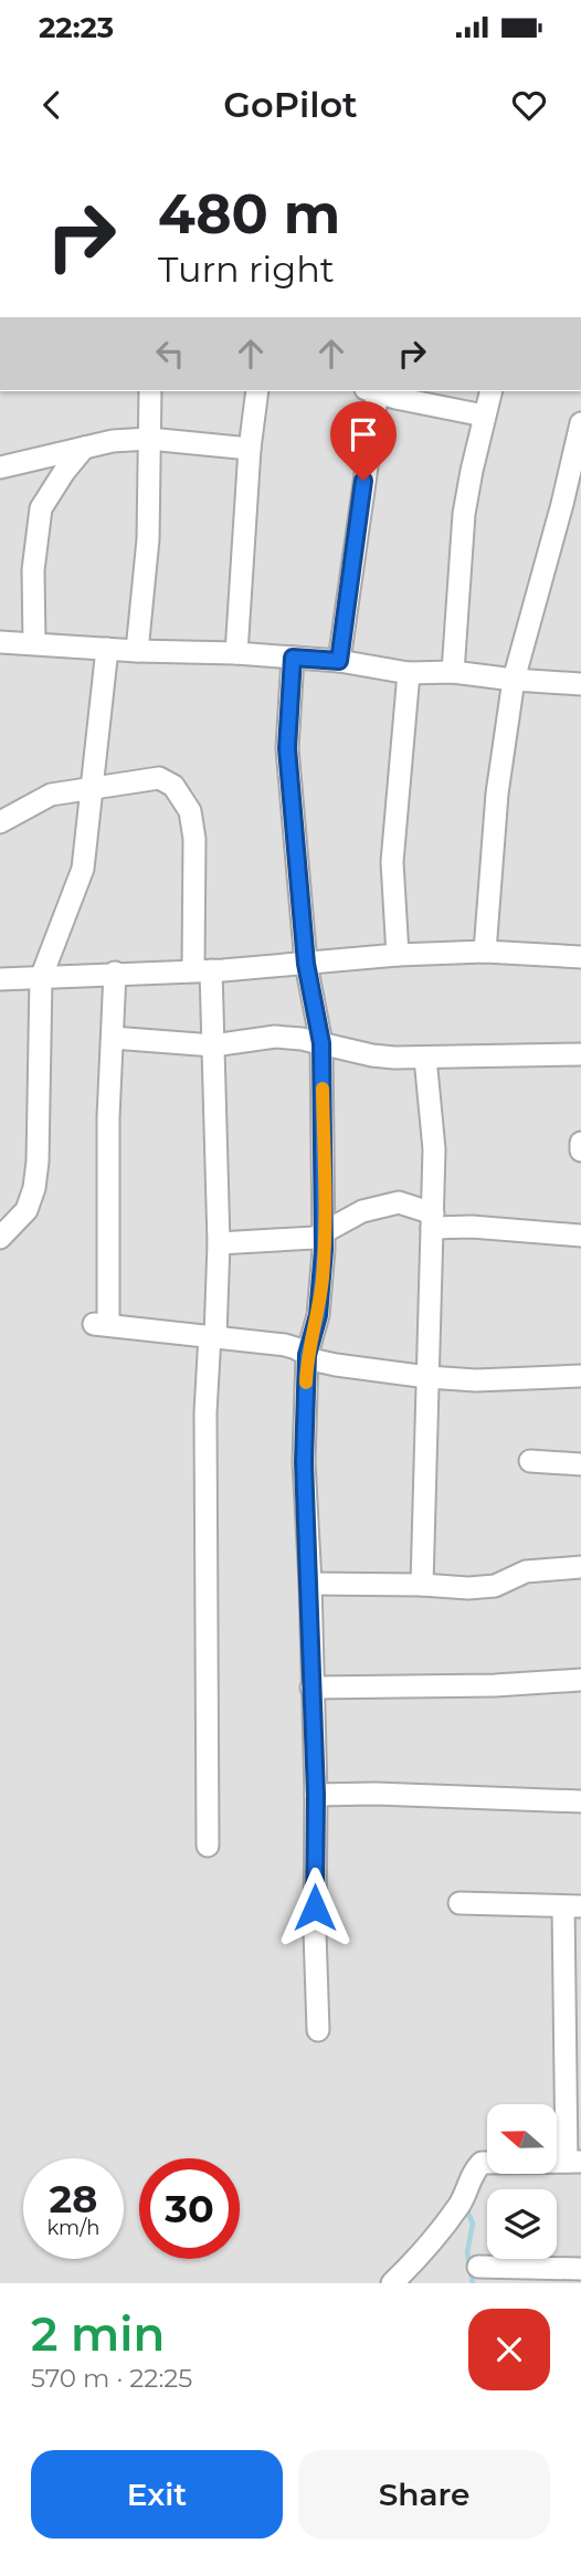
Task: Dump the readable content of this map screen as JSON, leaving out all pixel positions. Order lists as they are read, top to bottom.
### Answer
{
  "north": "left",
  "page": {
    "status": "22:23",
    "header": "GoPilot",
    "turn": ["480 m", "Turn right"],
    "speed": "28 km/h",
    "limit": "30",
    "heading": ["2 min", "570 m · 22:25"],
    "buttons": ["Exit", "Share"]
  }
}
